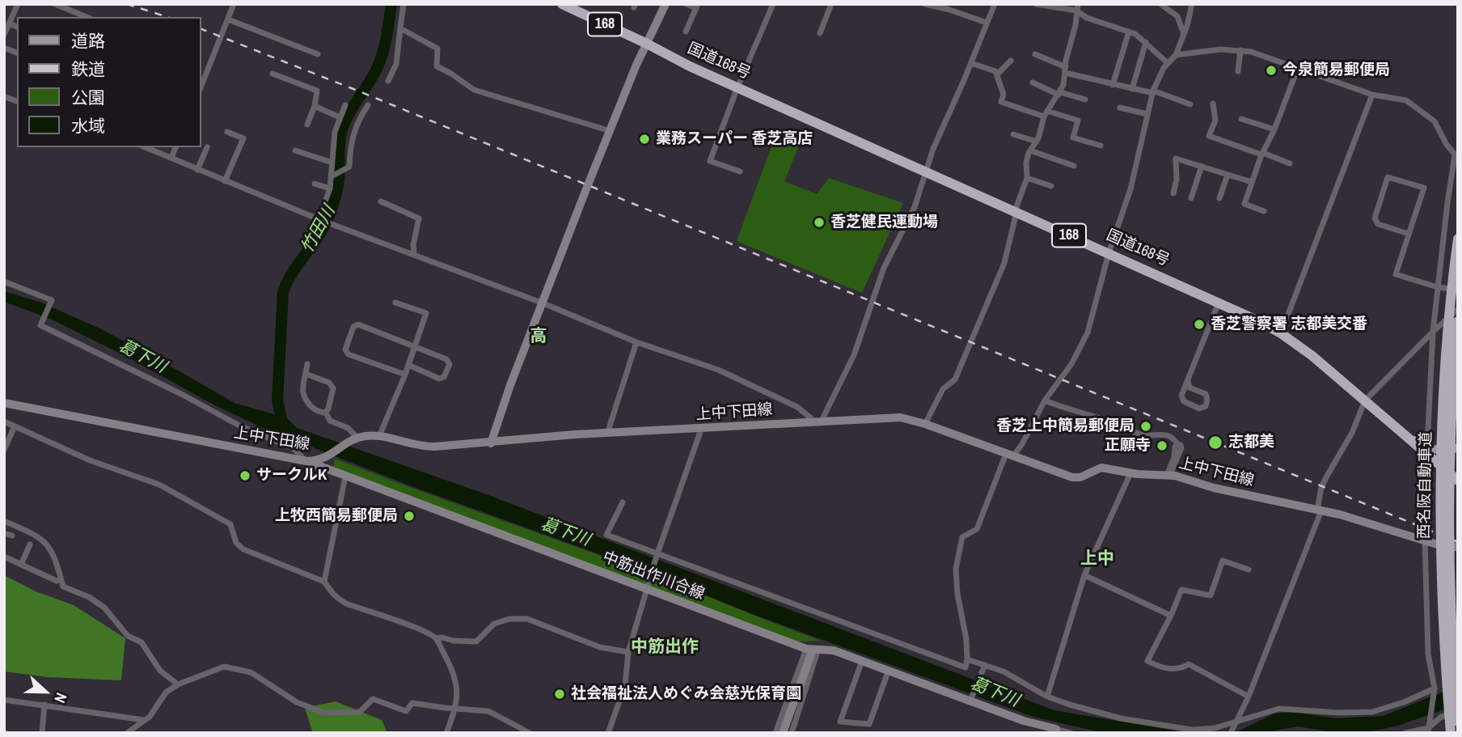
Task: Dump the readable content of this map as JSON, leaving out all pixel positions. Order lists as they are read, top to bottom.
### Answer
{
  "streets": {
    "highway": ["168", "国道168号", "西名阪自動車道"],
    "main road": ["上中下田線", "中筋出作川合線"]
  },
  "crossings": [
    ["上中下田線", "中筋出作川合線"]
  ],
  "districts": ["高", "上中", "中筋出作"],
  "water": ["竹田川", "葛下川"],
  "places": [
    "今泉簡易郵便局",
    "業務スーパー 香芝高店",
    "香芝健民運動場",
    "香芝警察署 志都美交番",
    "香芝上中簡易郵便局",
    "志都美",
    "正願寺",
    "サークルK",
    "上牧西簡易郵便局",
    "社会福祉法人めぐみ会慈光保育園"
  ],
  "legend": [
    "道路",
    "鉄道",
    "公園",
    "水域"
  ],
  "north": "right"
}
